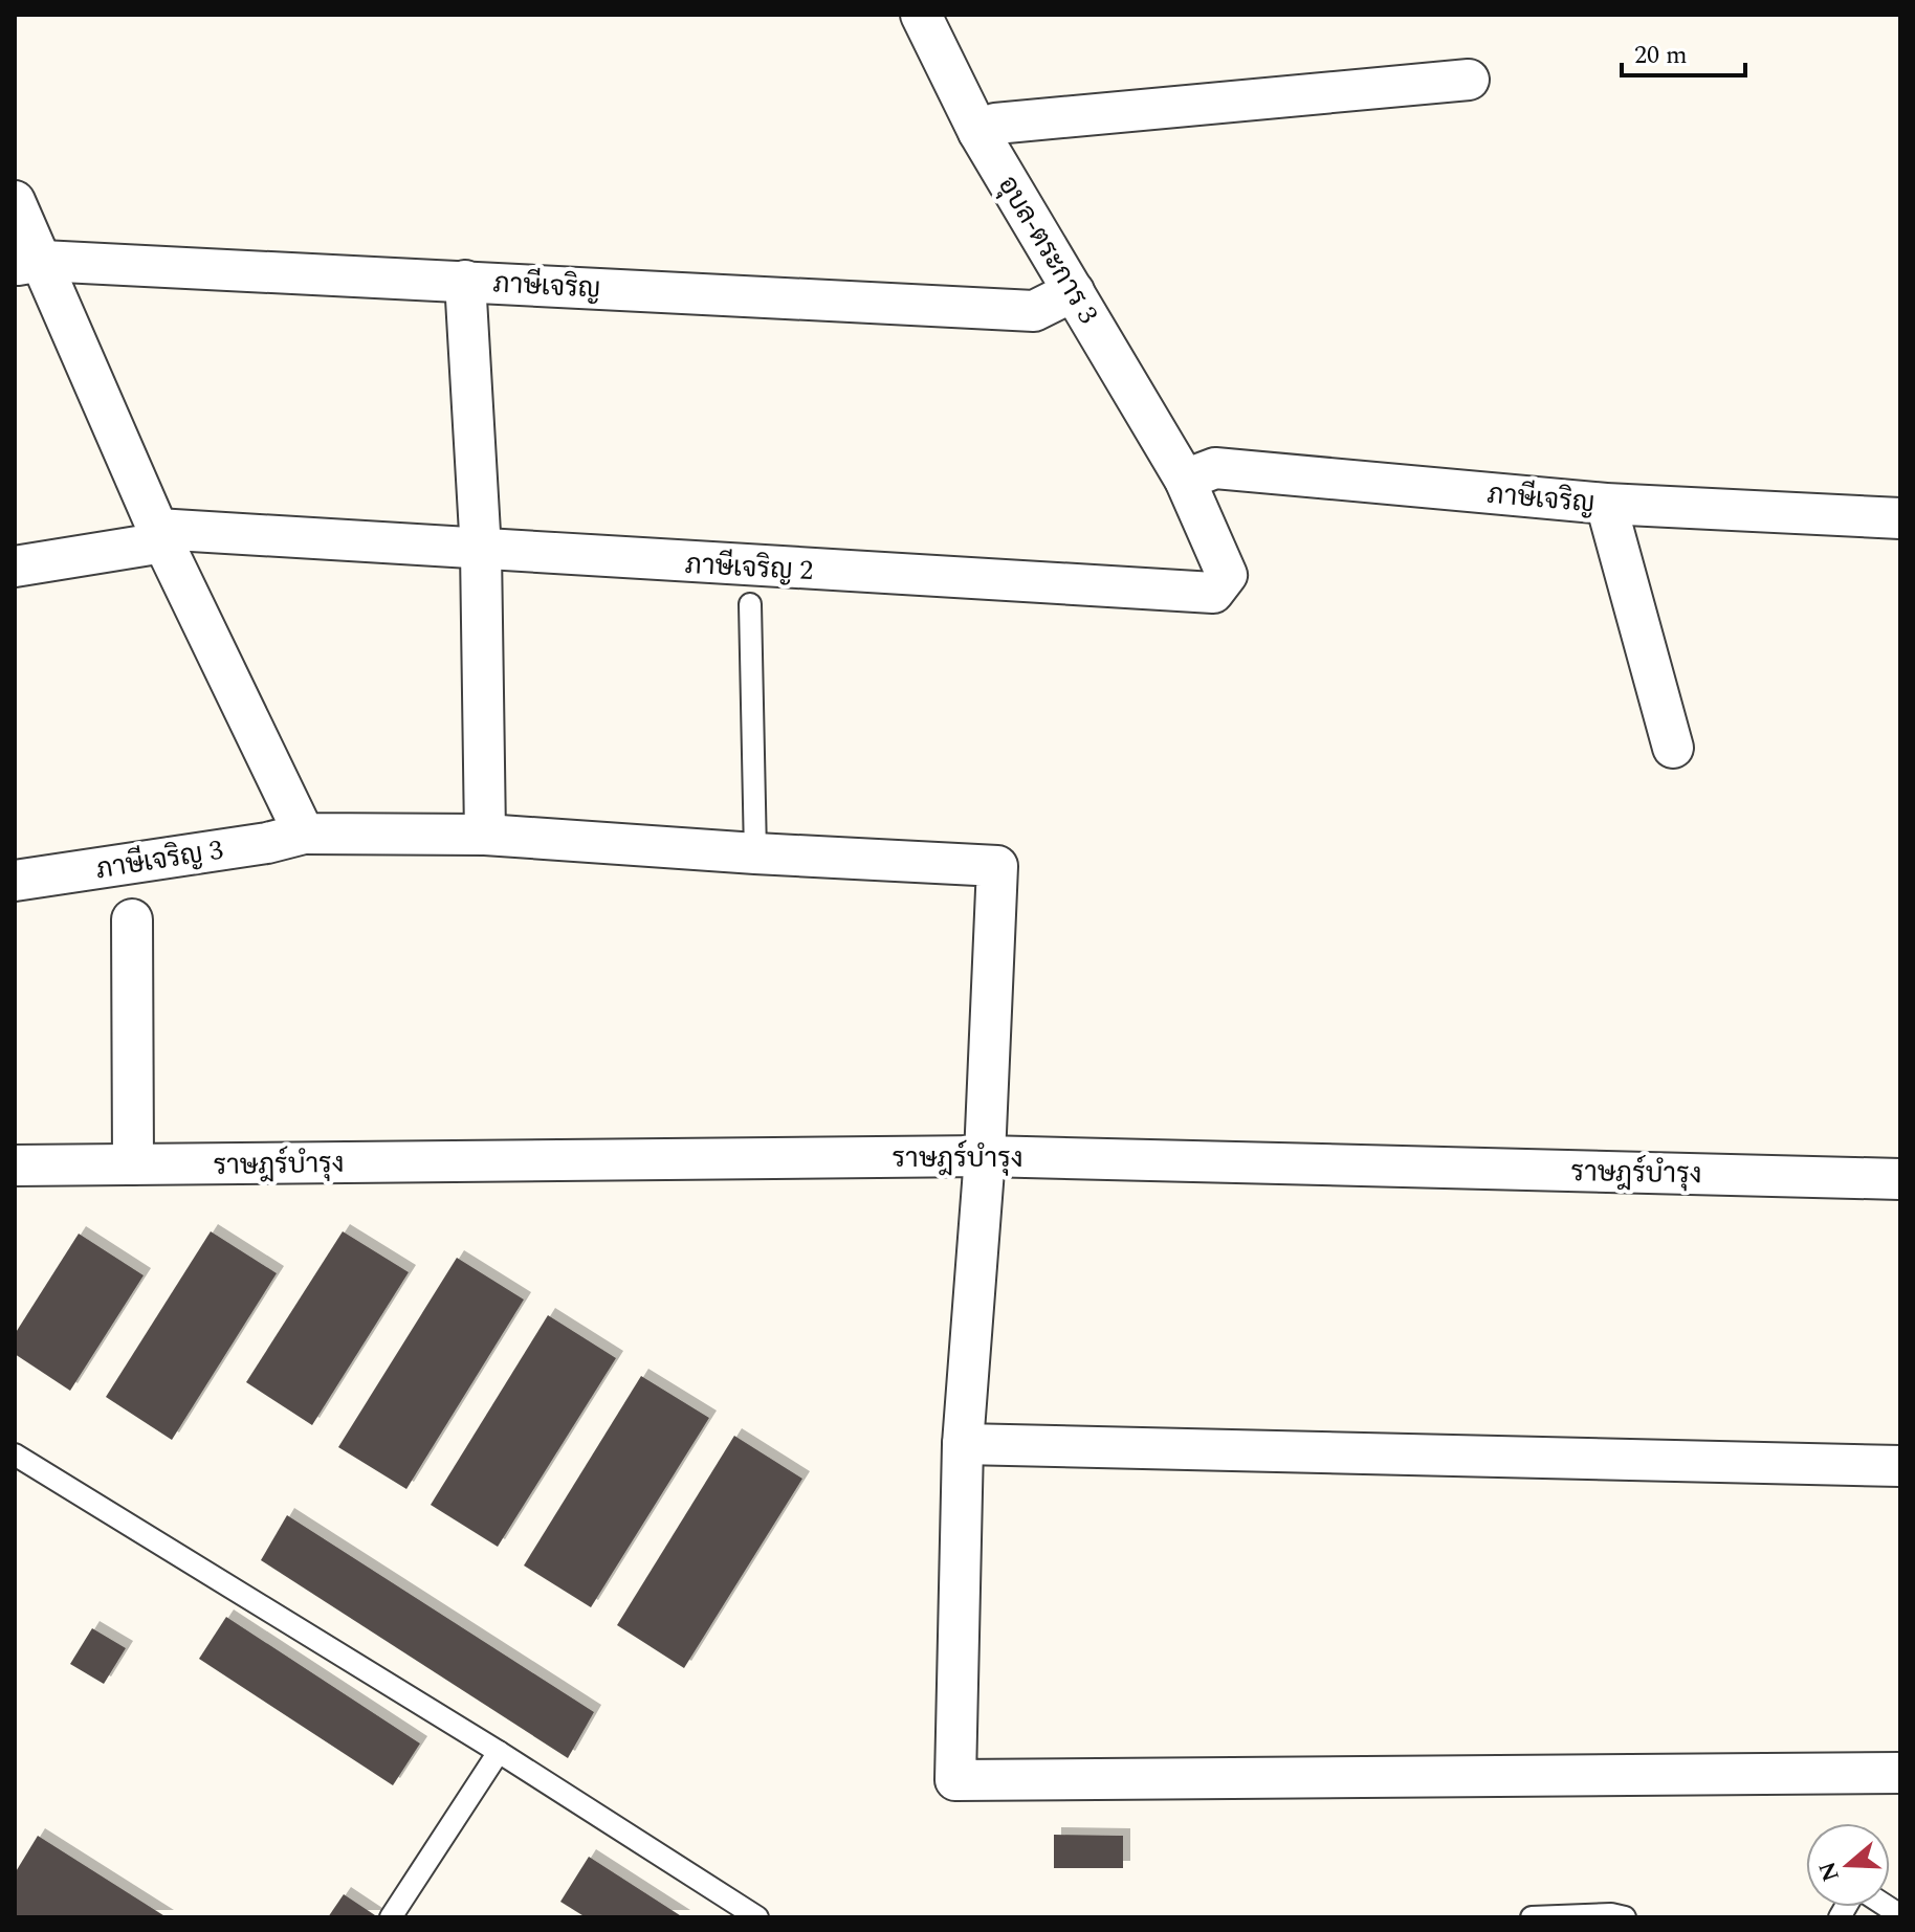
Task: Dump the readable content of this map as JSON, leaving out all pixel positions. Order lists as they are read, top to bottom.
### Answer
{
  "streets": {
    "street": [
      "อุบล-ตระการ 3",
      "ภาษีเจริญ",
      "ภาษีเจริญ 2",
      "ภาษีเจริญ 3",
      "ราษฎร์บำรุง"
    ]
  },
  "crossings": [
    ["อุบล-ตระการ 3", "ภาษีเจริญ"],
    ["อุบล-ตระการ 3", "ภาษีเจริญ 2"],
    ["ภาษีเจริญ", "ภาษีเจริญ 2"],
    ["ภาษีเจริญ 3", "ราษฎร์บำรุง"]
  ],
  "scale_bar": "20 m",
  "north": "left"
}
